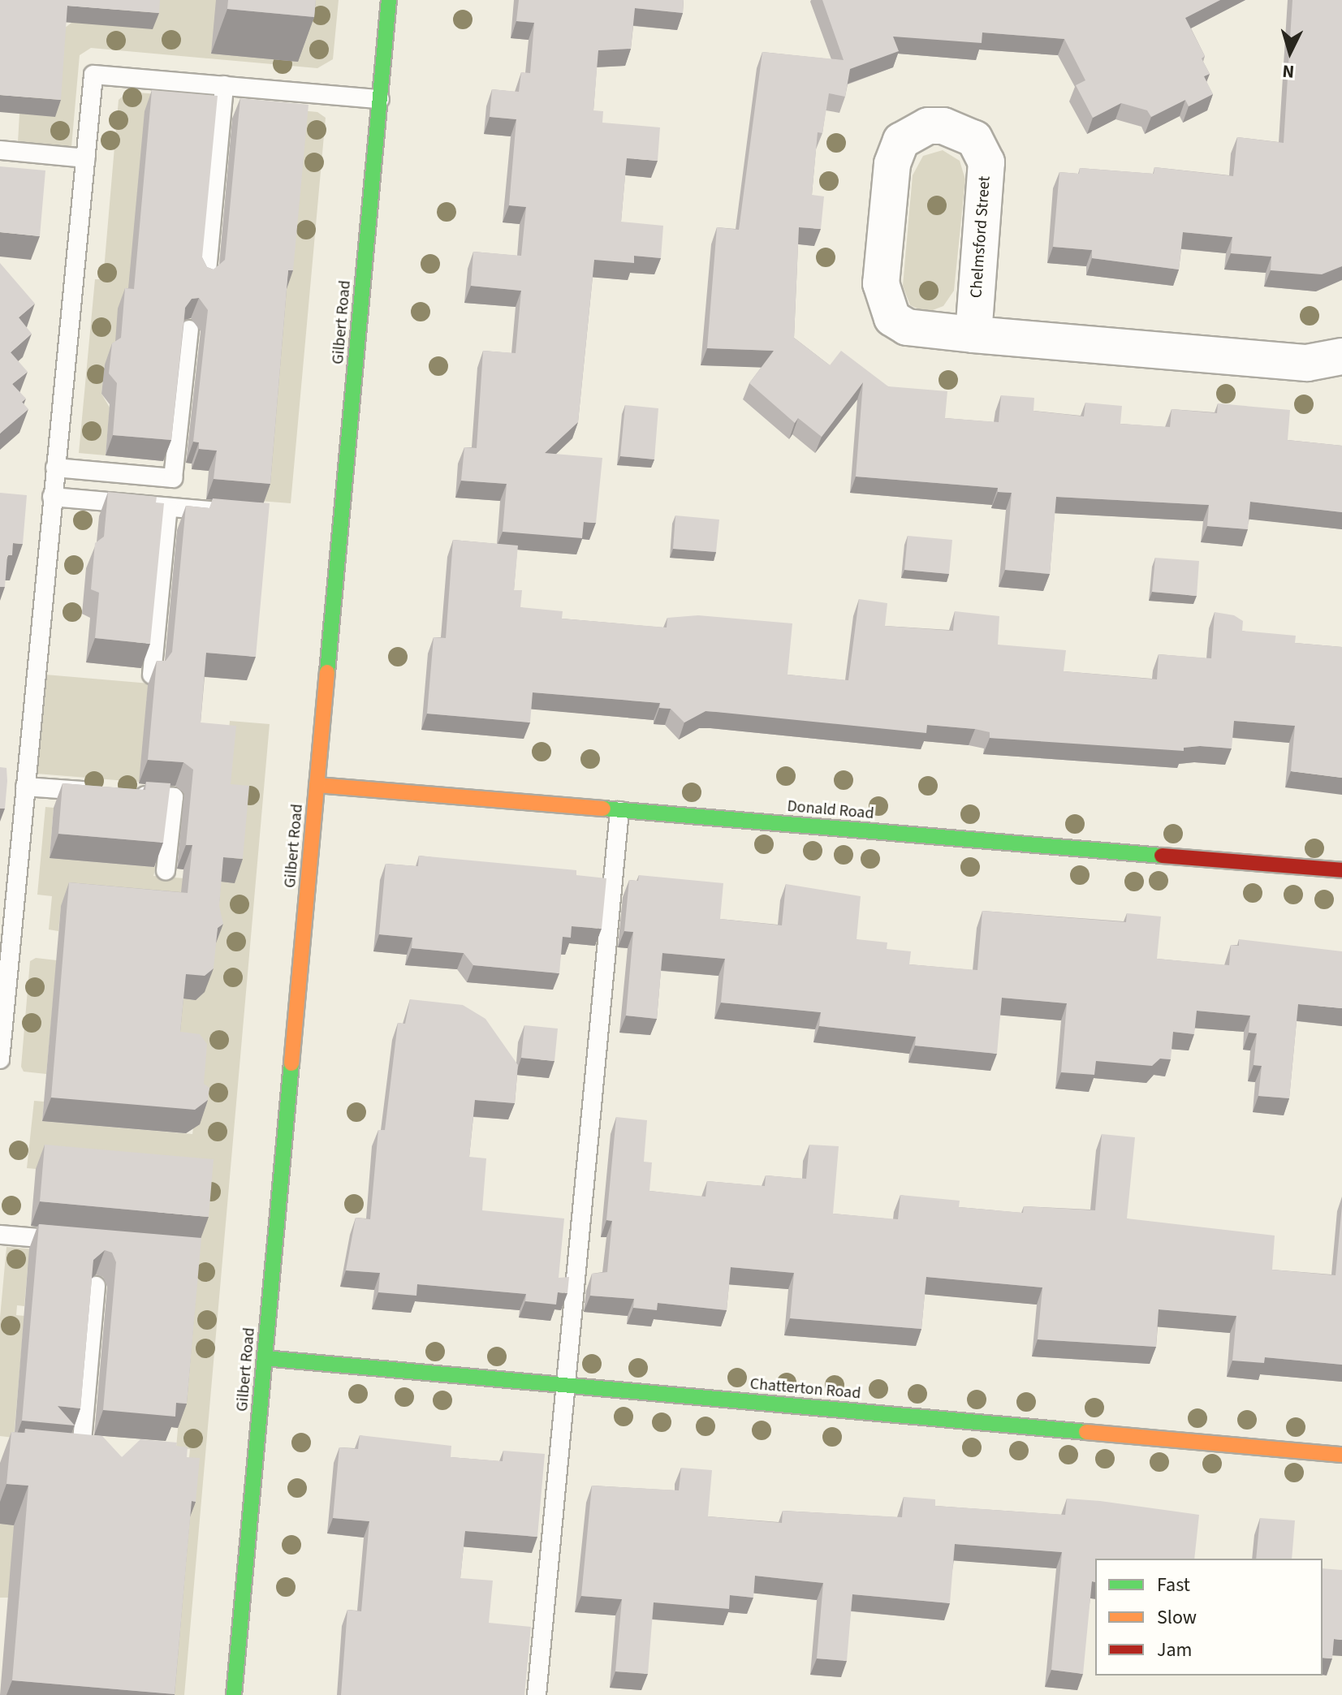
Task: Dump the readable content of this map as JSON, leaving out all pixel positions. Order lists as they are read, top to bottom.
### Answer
{
  "streets": {
    "street": [
      "Chelmsford Street",
      "Gilbert Road",
      "Donald Road",
      "Chatterton Road"
    ]
  },
  "crossings": [
    ["Gilbert Road", "Donald Road"],
    ["Gilbert Road", "Chatterton Road"]
  ],
  "legend": ["Fast", "Slow", "Jam"],
  "north": "bottom"
}
